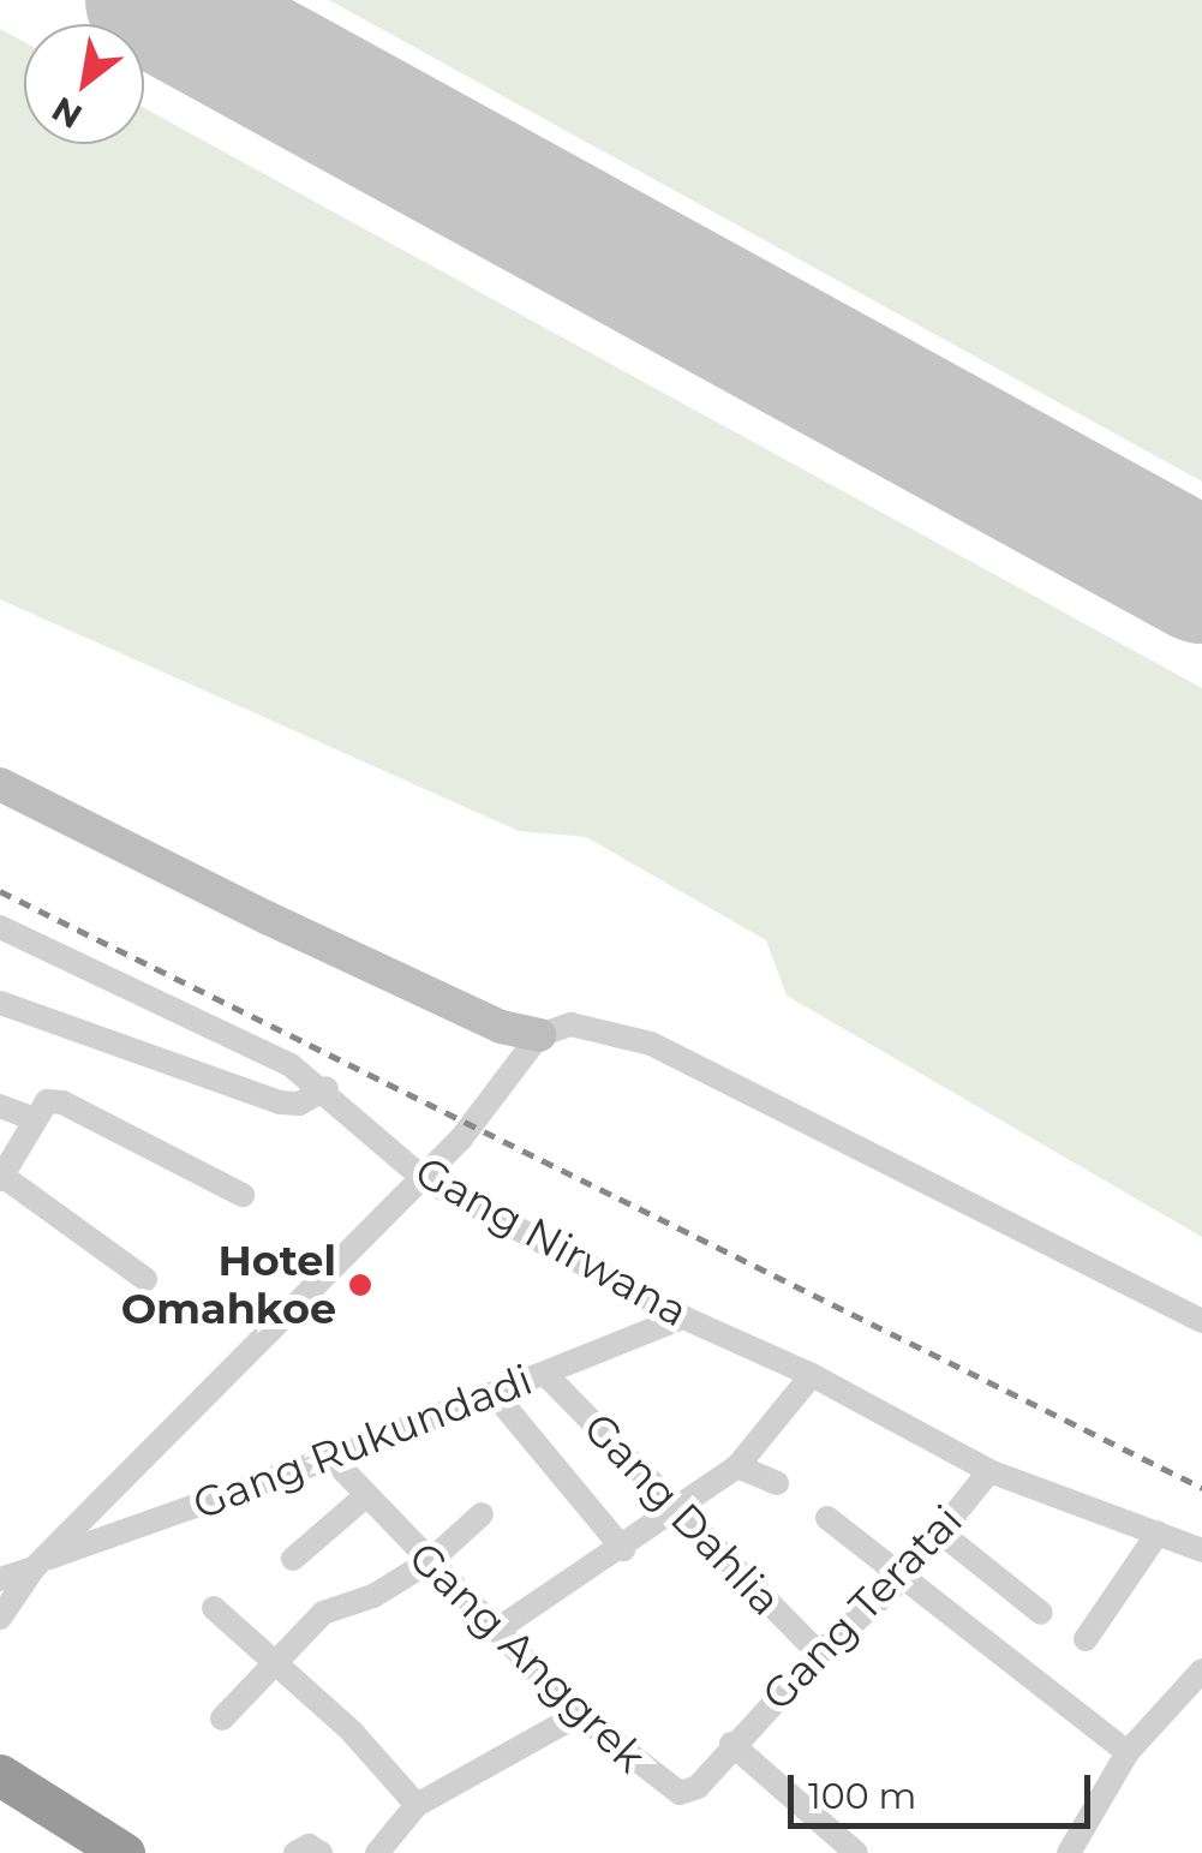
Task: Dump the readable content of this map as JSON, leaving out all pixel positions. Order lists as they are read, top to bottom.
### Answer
{
  "streets": {
    "street": [
      "Gang Nirwana",
      "Gang Rukundadi",
      "Gang Dahlia",
      "Gang Teratai",
      "Gang Anggrek"
    ]
  },
  "crossings": [
    ["Gang Nirwana", "Gang Rukundadi"],
    ["Gang Nirwana", "Gang Teratai"],
    ["Gang Rukundadi", "Gang Dahlia"],
    ["Gang Rukundadi", "Gang Anggrek"],
    ["Gang Dahlia", "Gang Teratai"],
    ["Gang Teratai", "Gang Anggrek"]
  ],
  "places": ["Hotel Omahkoe"],
  "scale_bar": "100 m",
  "north": "bottom left"
}
